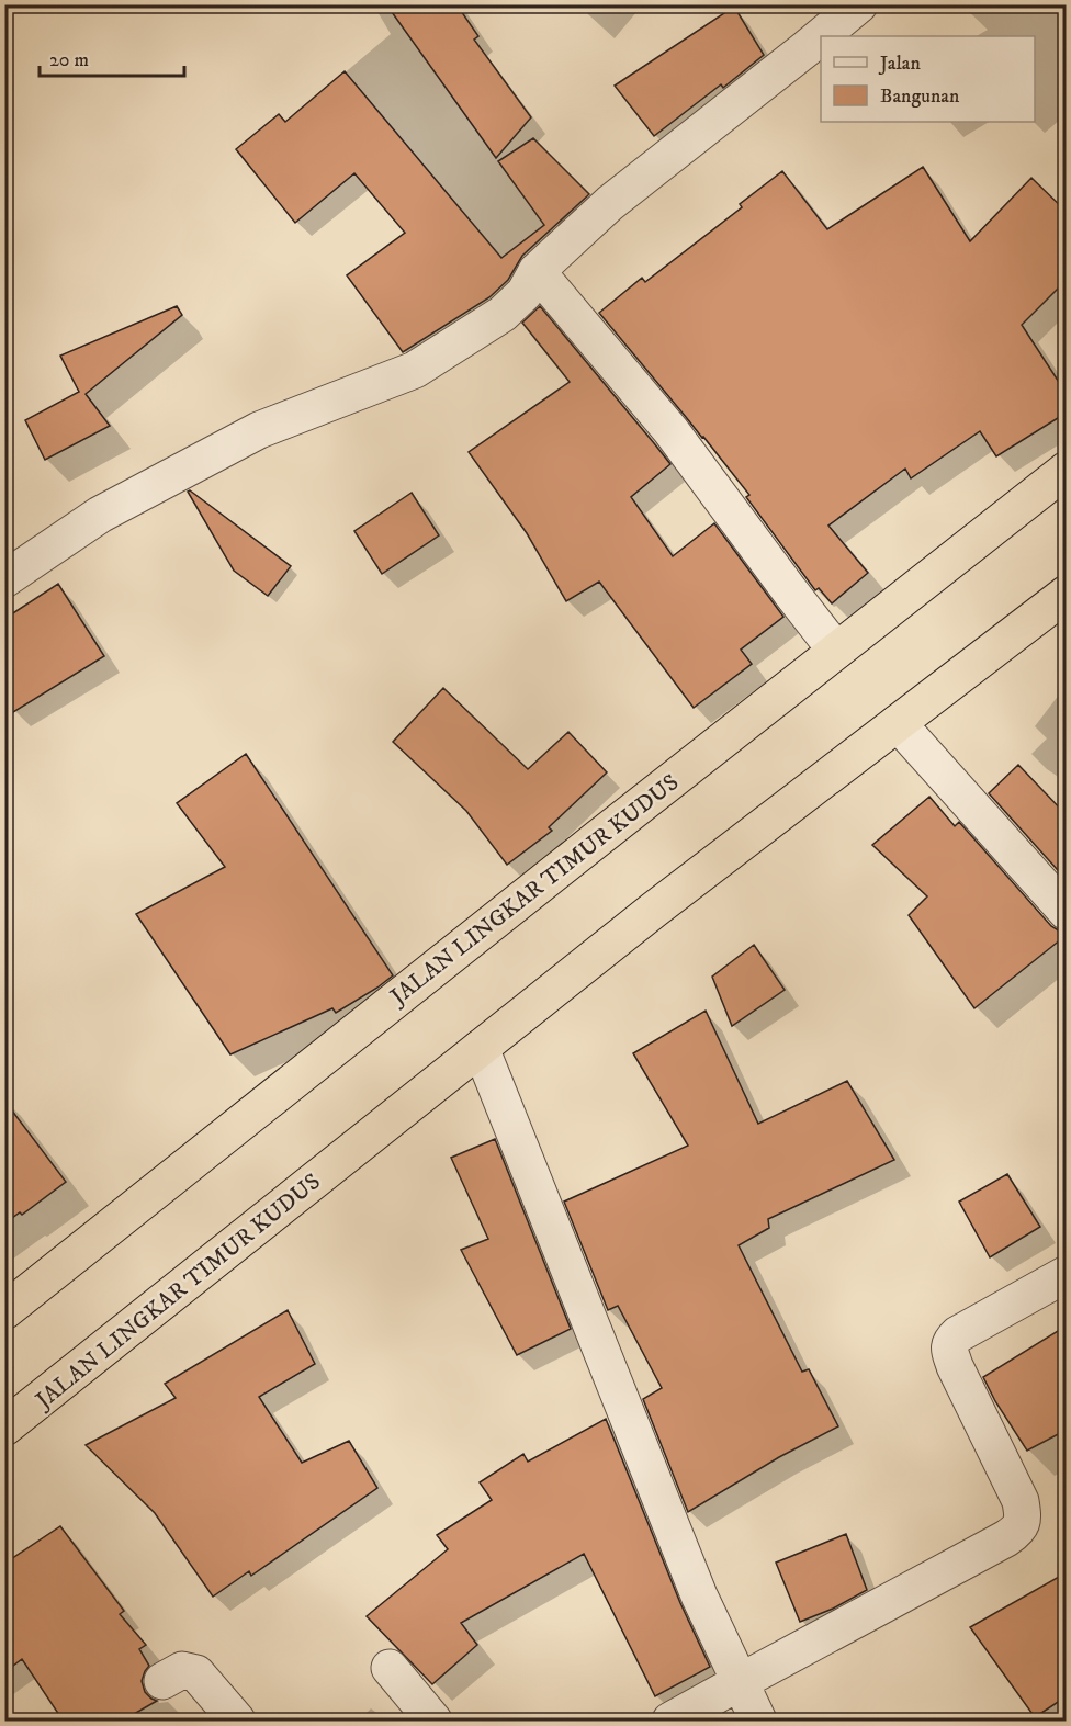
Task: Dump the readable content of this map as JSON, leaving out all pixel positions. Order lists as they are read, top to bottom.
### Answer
{
  "streets": {
    "highway": ["JALAN LINGKAR TIMUR KUDUS"]
  },
  "legend": ["Jalan", "Bangunan"],
  "scale_bar": "20 m"
}
